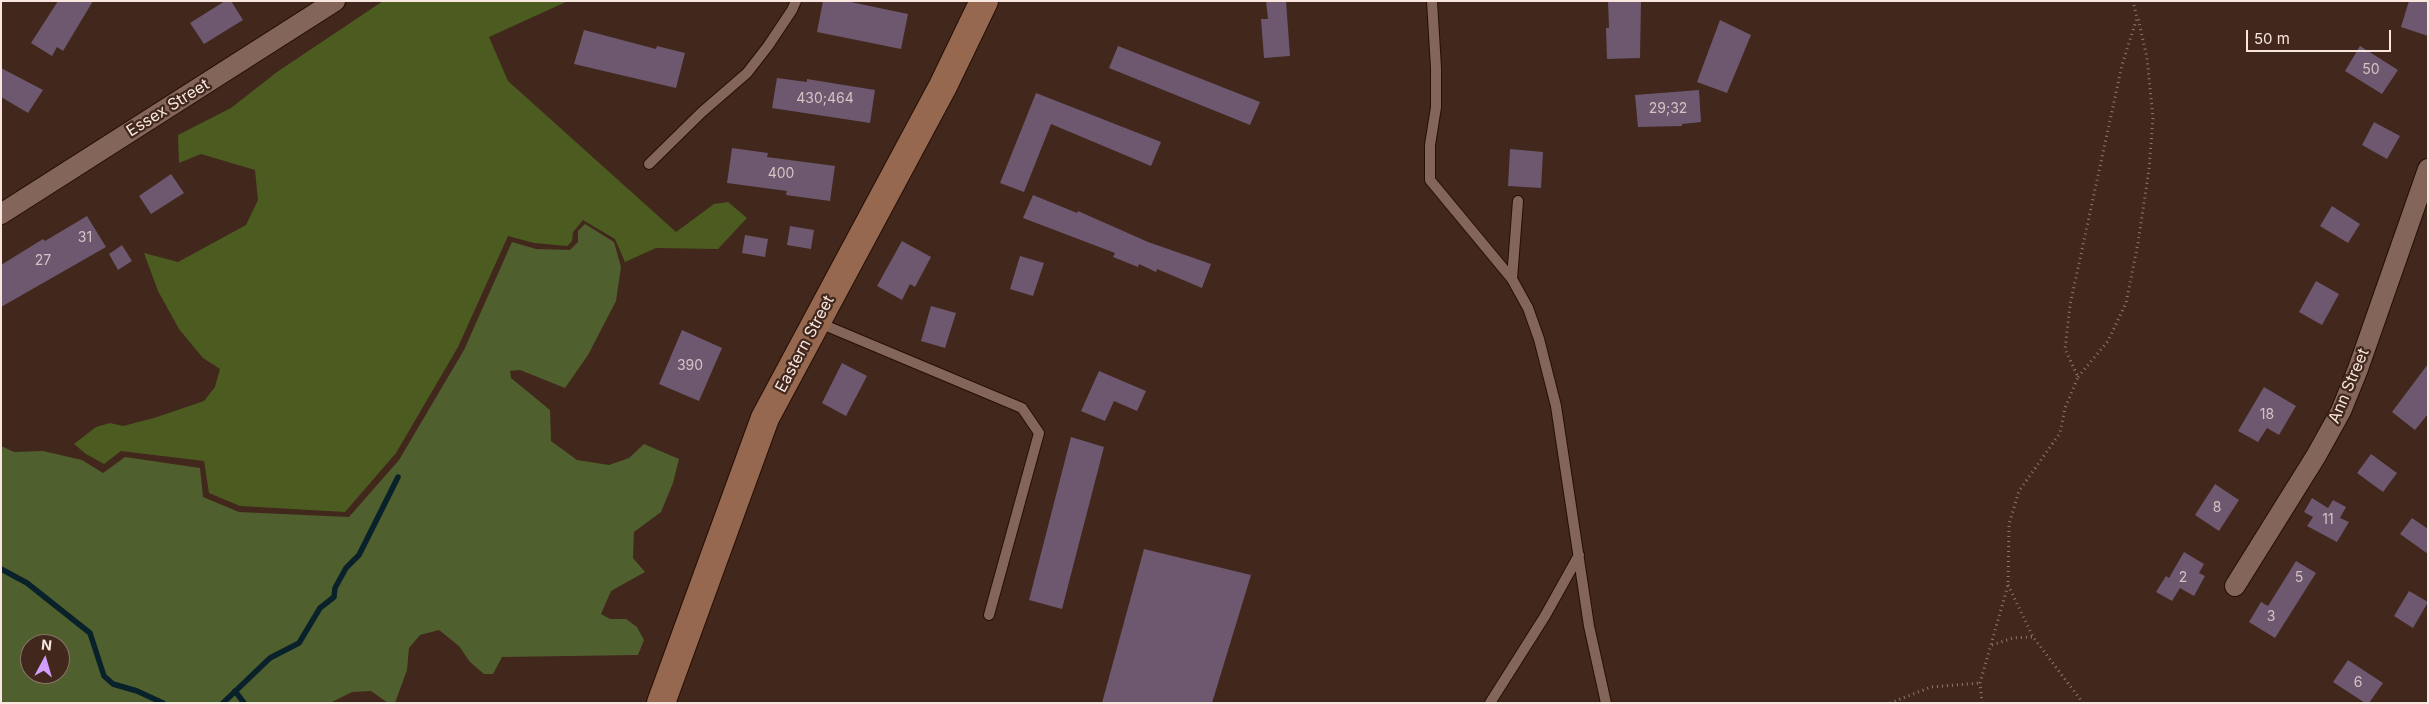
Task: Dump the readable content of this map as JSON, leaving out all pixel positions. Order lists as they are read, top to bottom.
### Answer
{
  "streets": {
    "street": ["Essex Street", "Eastern Street", "Ann Street"]
  },
  "house_numbers": [
    "50",
    "430;464",
    "29;32",
    "400",
    "31",
    "27",
    "390",
    "18",
    "8",
    "11",
    "2",
    "5",
    "3",
    "6"
  ],
  "scale_bar": "50 m",
  "north": "top"
}
